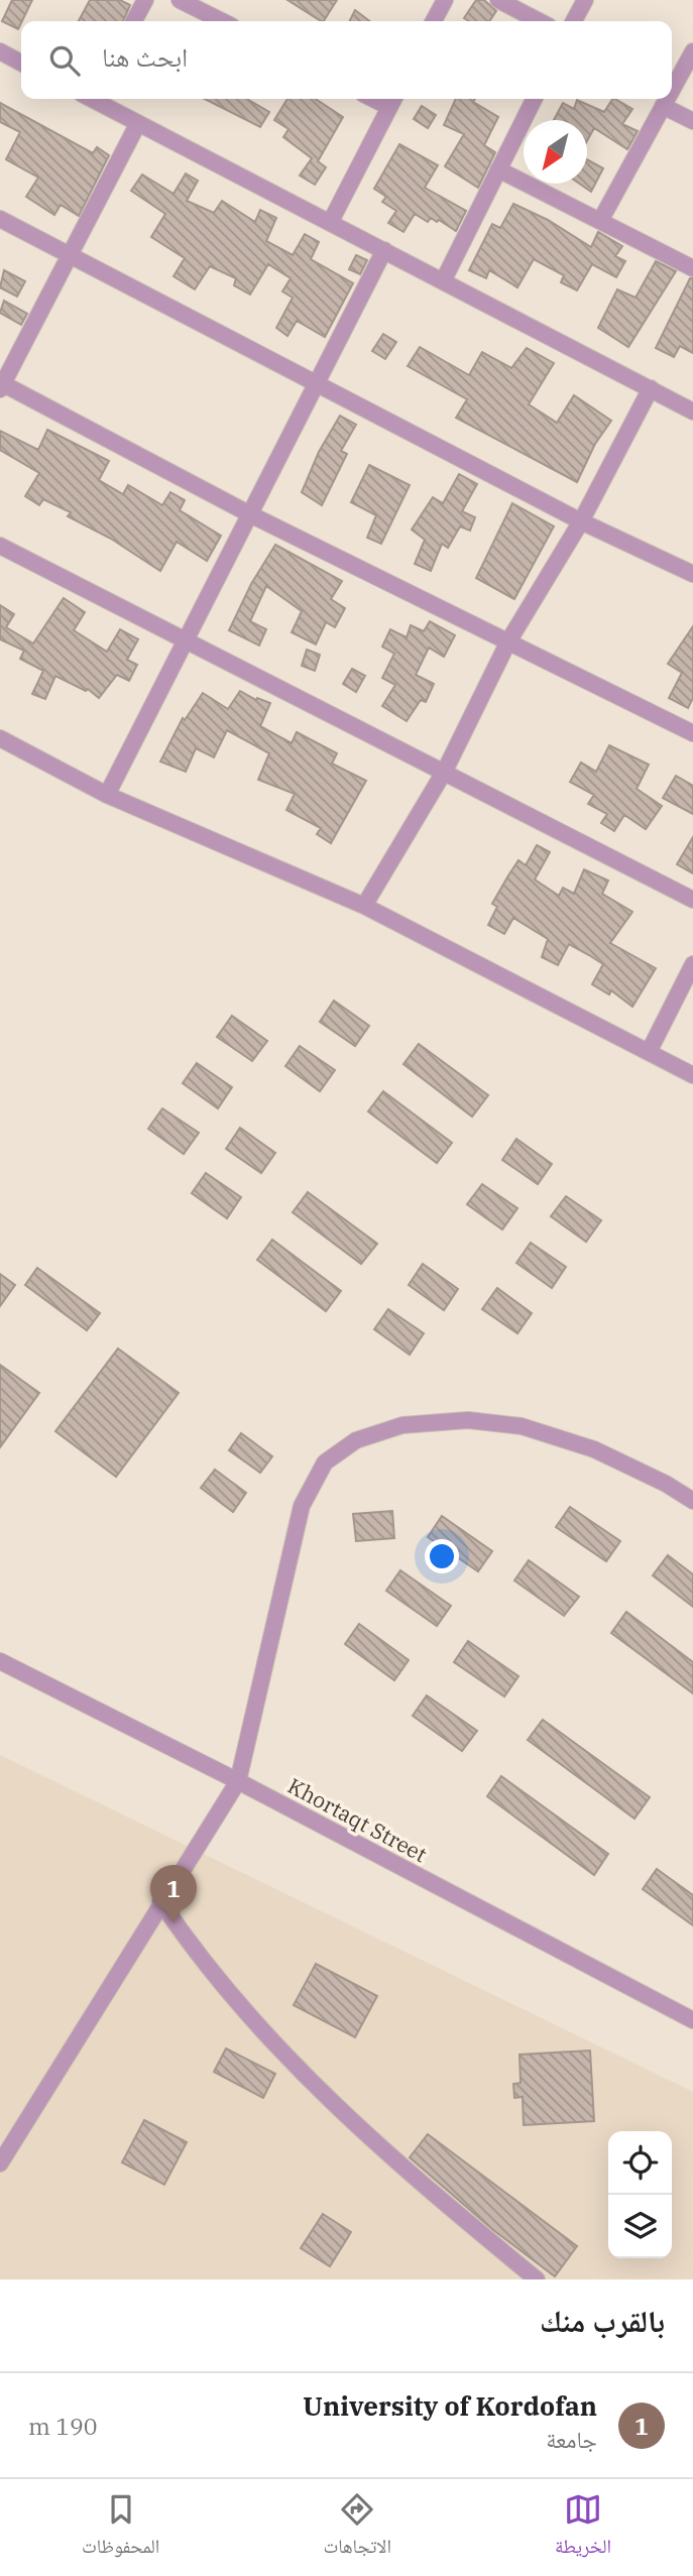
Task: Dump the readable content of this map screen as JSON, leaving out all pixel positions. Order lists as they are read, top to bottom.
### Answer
{
  "streets": {
    "street": ["Khortaqt Street"]
  },
  "north": "bottom left",
  "page": {
    "search": "ابحث هنا",
    "pins": "1",
    "heading": "بالقرب منك",
    "list": [
      {
        "mark": "1",
        "name": "University of Kordofan",
        "note": "جامعة",
        "value": "190 m"
      }
    ],
    "nav": ["الخريطة", "الاتجاهات", "المحفوظات"]
  }
}
